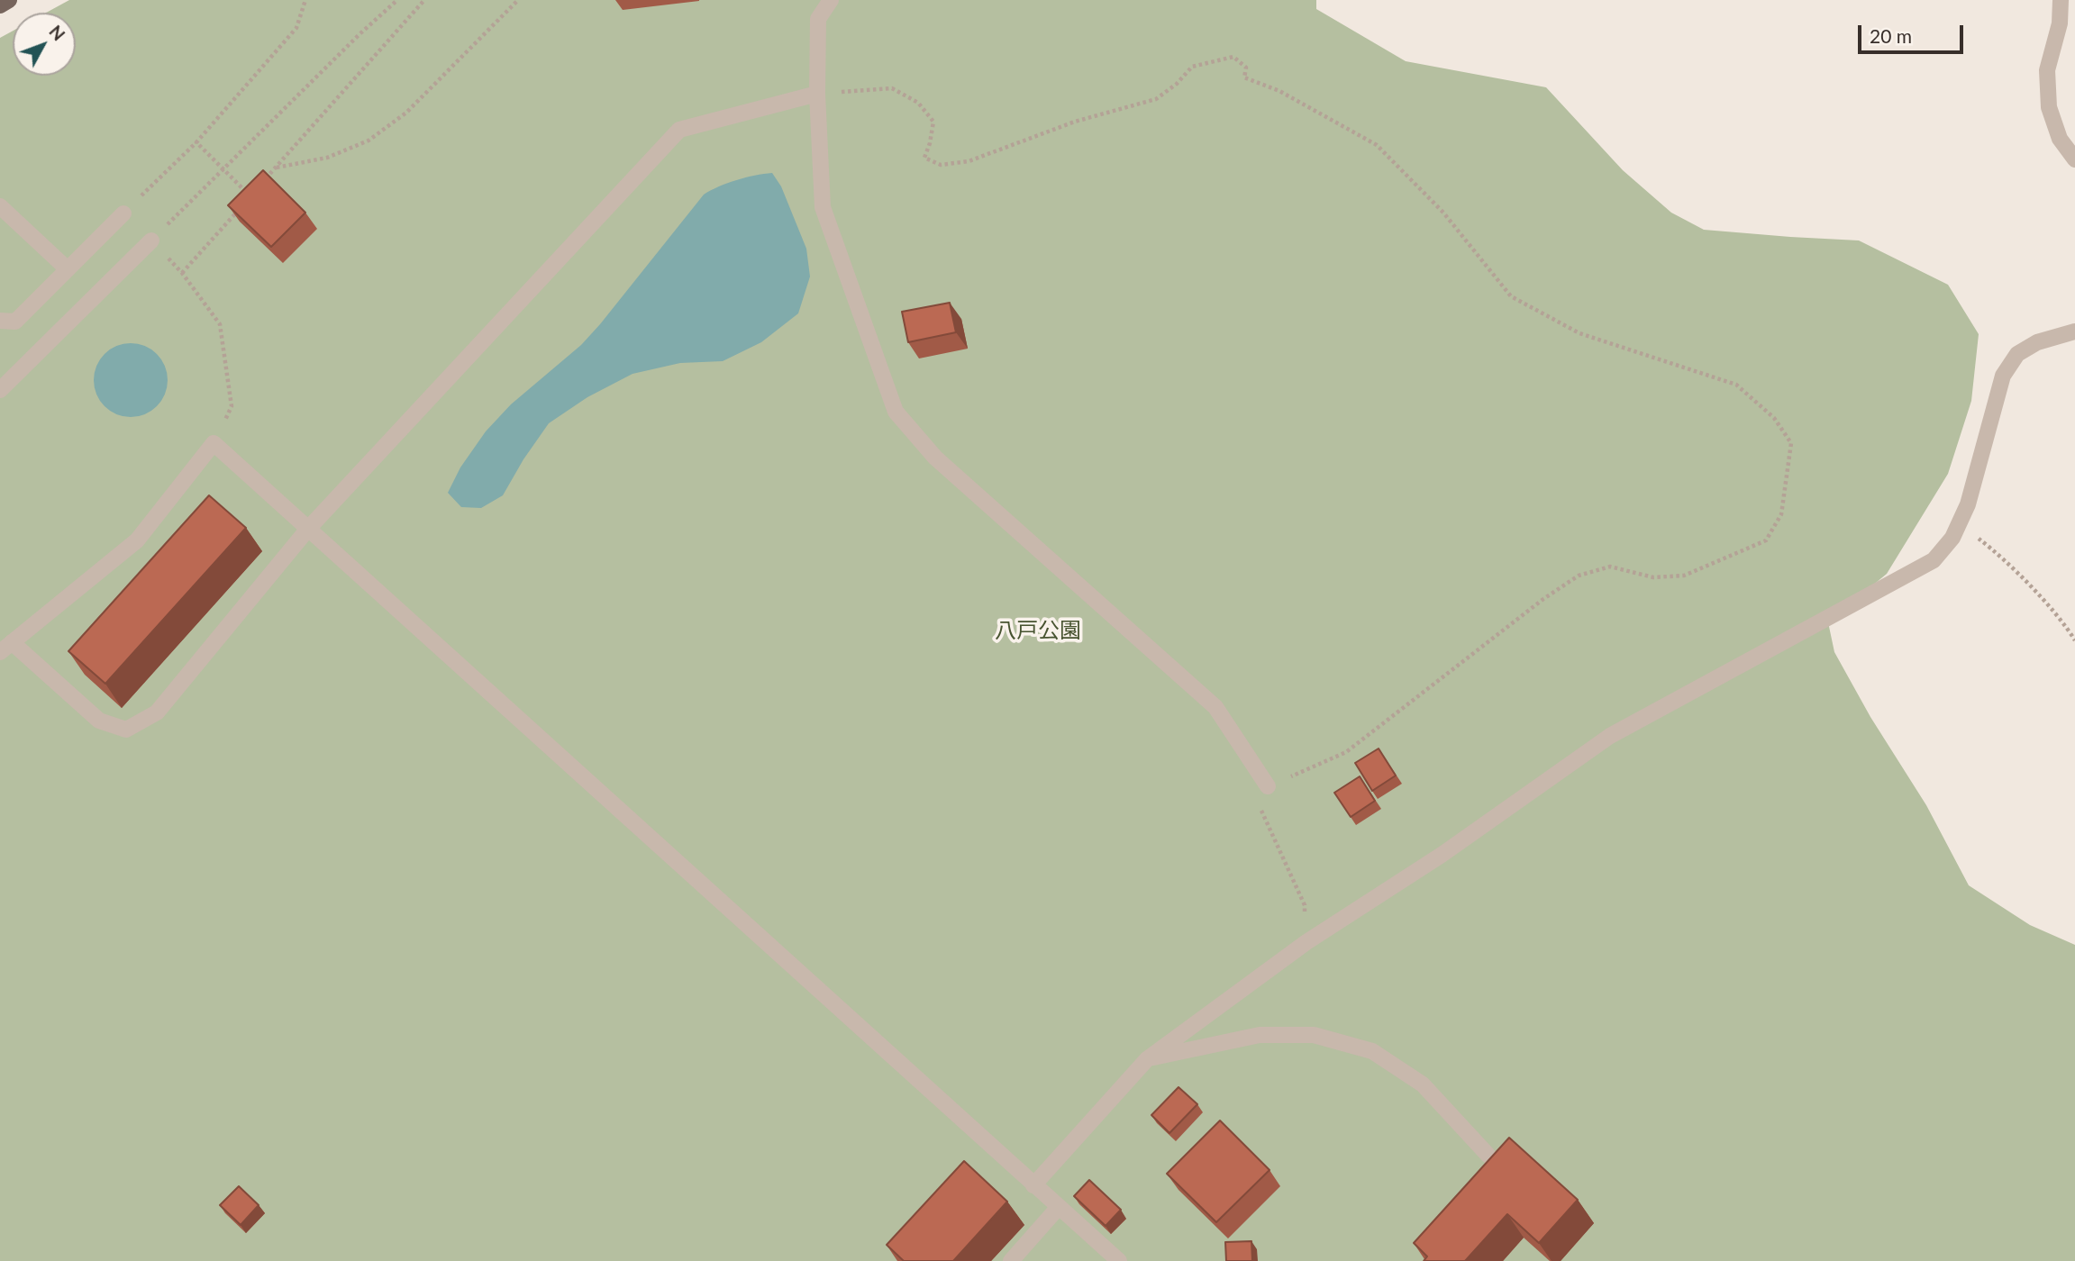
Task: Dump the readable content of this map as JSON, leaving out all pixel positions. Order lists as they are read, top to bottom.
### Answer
{
  "parks": ["八戸公園"],
  "scale_bar": "20 m",
  "north": "top right"
}
